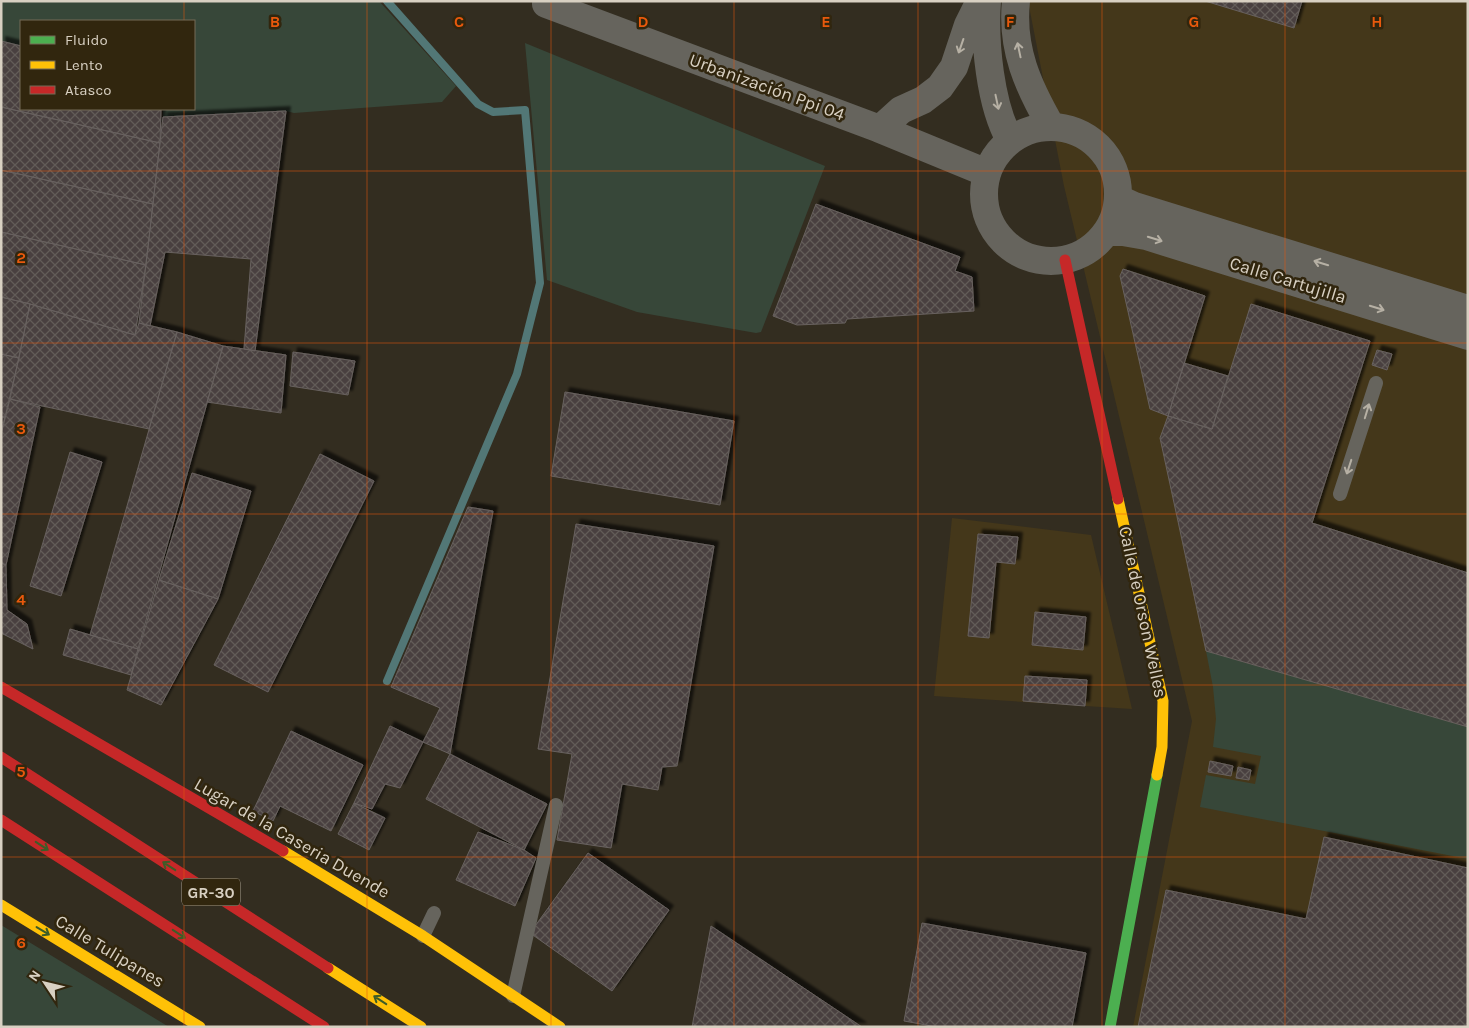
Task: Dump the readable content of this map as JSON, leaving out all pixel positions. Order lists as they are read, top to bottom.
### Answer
{
  "streets": {
    "main road": [
      "Calle de Orson Welles",
      "Lugar de la Caseria Duende",
      "GR-30",
      "Calle Tulipanes"
    ],
    "street": ["Urbanización Ppi 04", "Calle Cartujilla"]
  },
  "crossings": [
    ["Urbanización Ppi 04", "Calle Cartujilla"],
    ["Urbanización Ppi 04", "Calle de Orson Welles"],
    ["Calle Cartujilla", "Calle de Orson Welles"]
  ],
  "legend": ["Fluido", "Lento", "Atasco"],
  "north": "top left",
  "grid": {
    "columns": [
      "B",
      "C",
      "D",
      "E",
      "F",
      "G",
      "H"
    ],
    "rows": [
      "2",
      "3",
      "4",
      "5",
      "6"
    ]
  }
}
